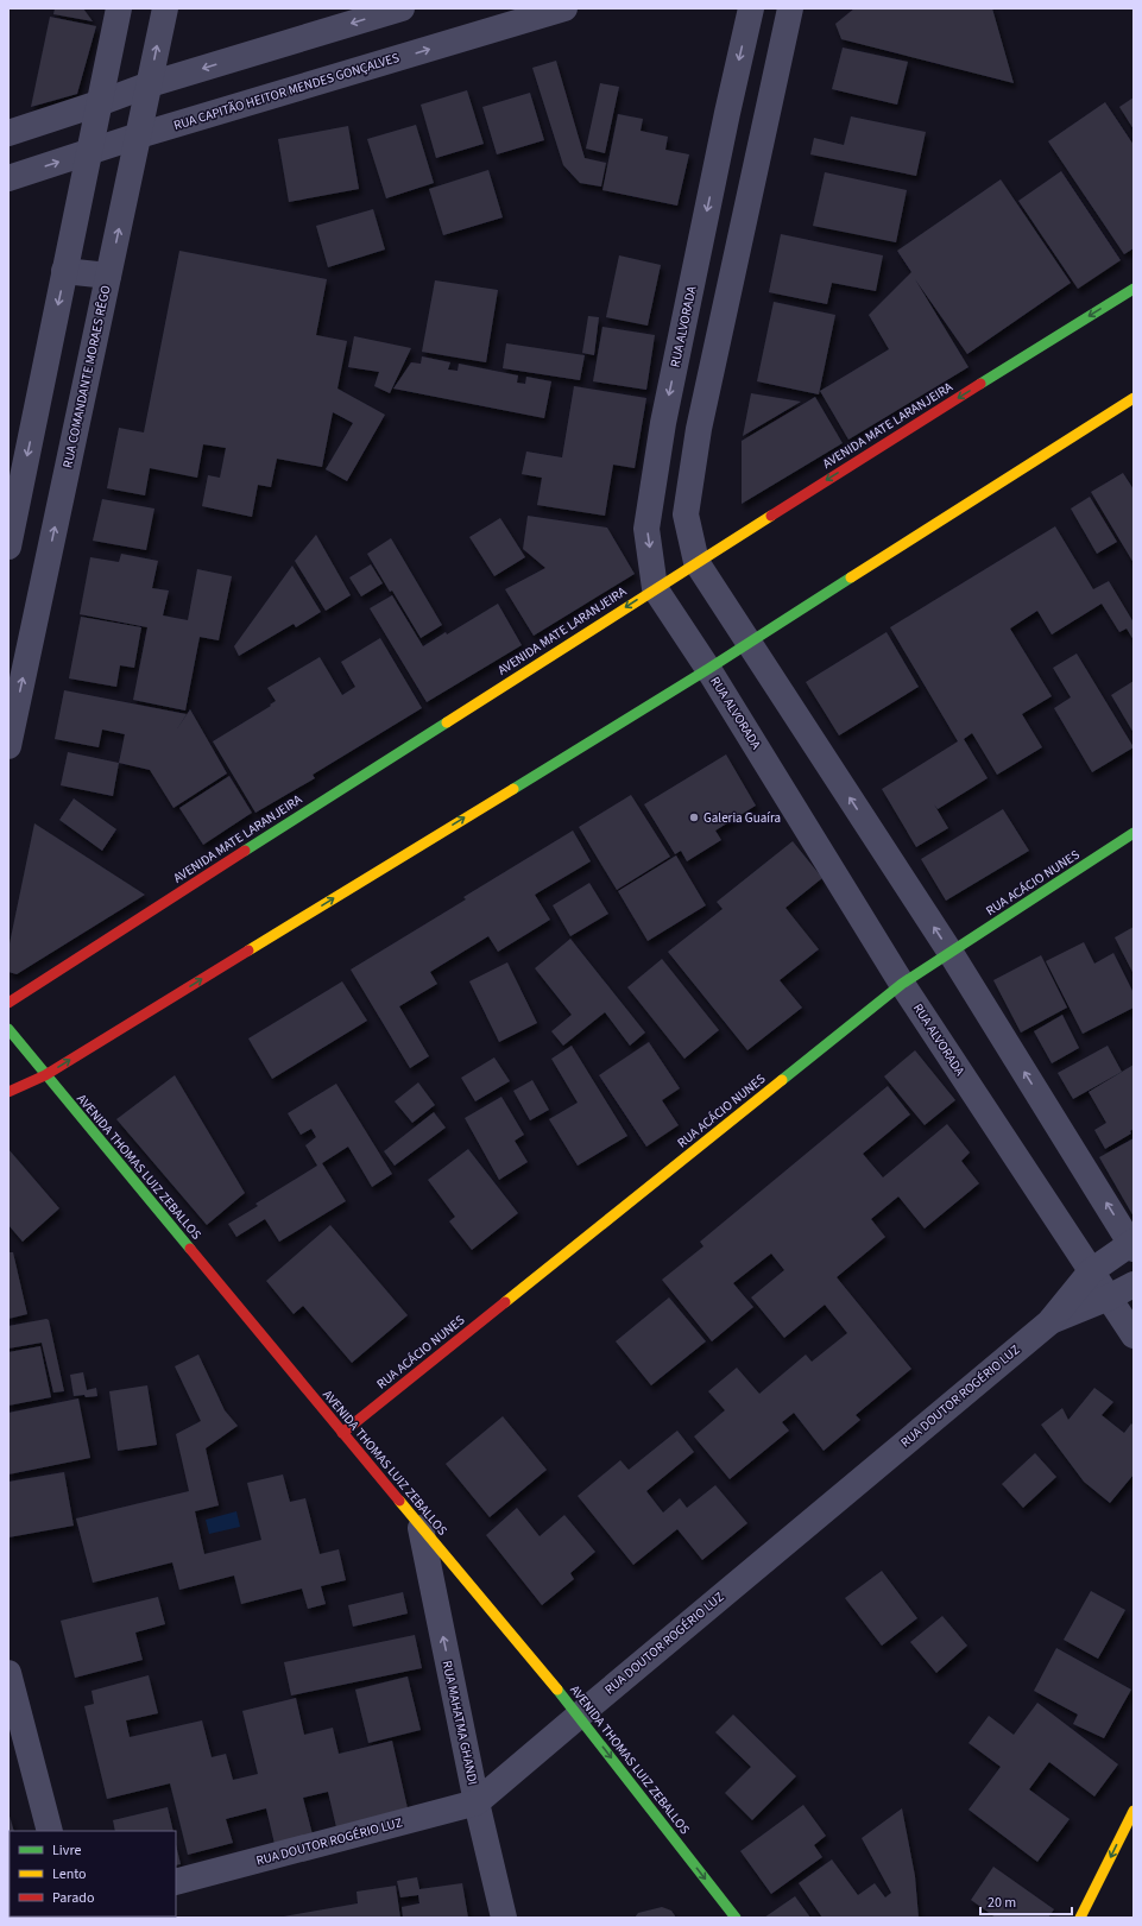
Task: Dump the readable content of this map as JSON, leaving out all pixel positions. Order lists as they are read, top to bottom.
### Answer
{
  "streets": {
    "main road": ["AVENIDA MATE LARANJEIRA", "RUA ACÁCIO NUNES", "AVENIDA THOMAS LUIZ ZEBALLOS"],
    "street": [
      "RUA CAPITÃO HEITOR MENDES GONÇALVES",
      "RUA ALVORADA",
      "RUA COMANDANTE MORAES RÊGO",
      "RUA DOUTOR ROGÉRIO LUZ",
      "RUA MAHATMA GHANDI"
    ]
  },
  "crossings": [
    ["RUA CAPITÃO HEITOR MENDES GONÇALVES", "RUA COMANDANTE MORAES RÊGO"],
    ["RUA ALVORADA", "AVENIDA MATE LARANJEIRA"],
    ["RUA ALVORADA", "RUA ACÁCIO NUNES"],
    ["RUA ALVORADA", "RUA DOUTOR ROGÉRIO LUZ"],
    ["RUA ACÁCIO NUNES", "AVENIDA THOMAS LUIZ ZEBALLOS"],
    ["AVENIDA THOMAS LUIZ ZEBALLOS", "RUA DOUTOR ROGÉRIO LUZ"],
    ["AVENIDA THOMAS LUIZ ZEBALLOS", "RUA MAHATMA GHANDI"],
    ["RUA DOUTOR ROGÉRIO LUZ", "RUA MAHATMA GHANDI"]
  ],
  "one_way": ["RUA MAHATMA GHANDI"],
  "places": ["Galeria Guaíra"],
  "legend": ["Livre", "Lento", "Parado"],
  "scale_bar": "20 m"
}
